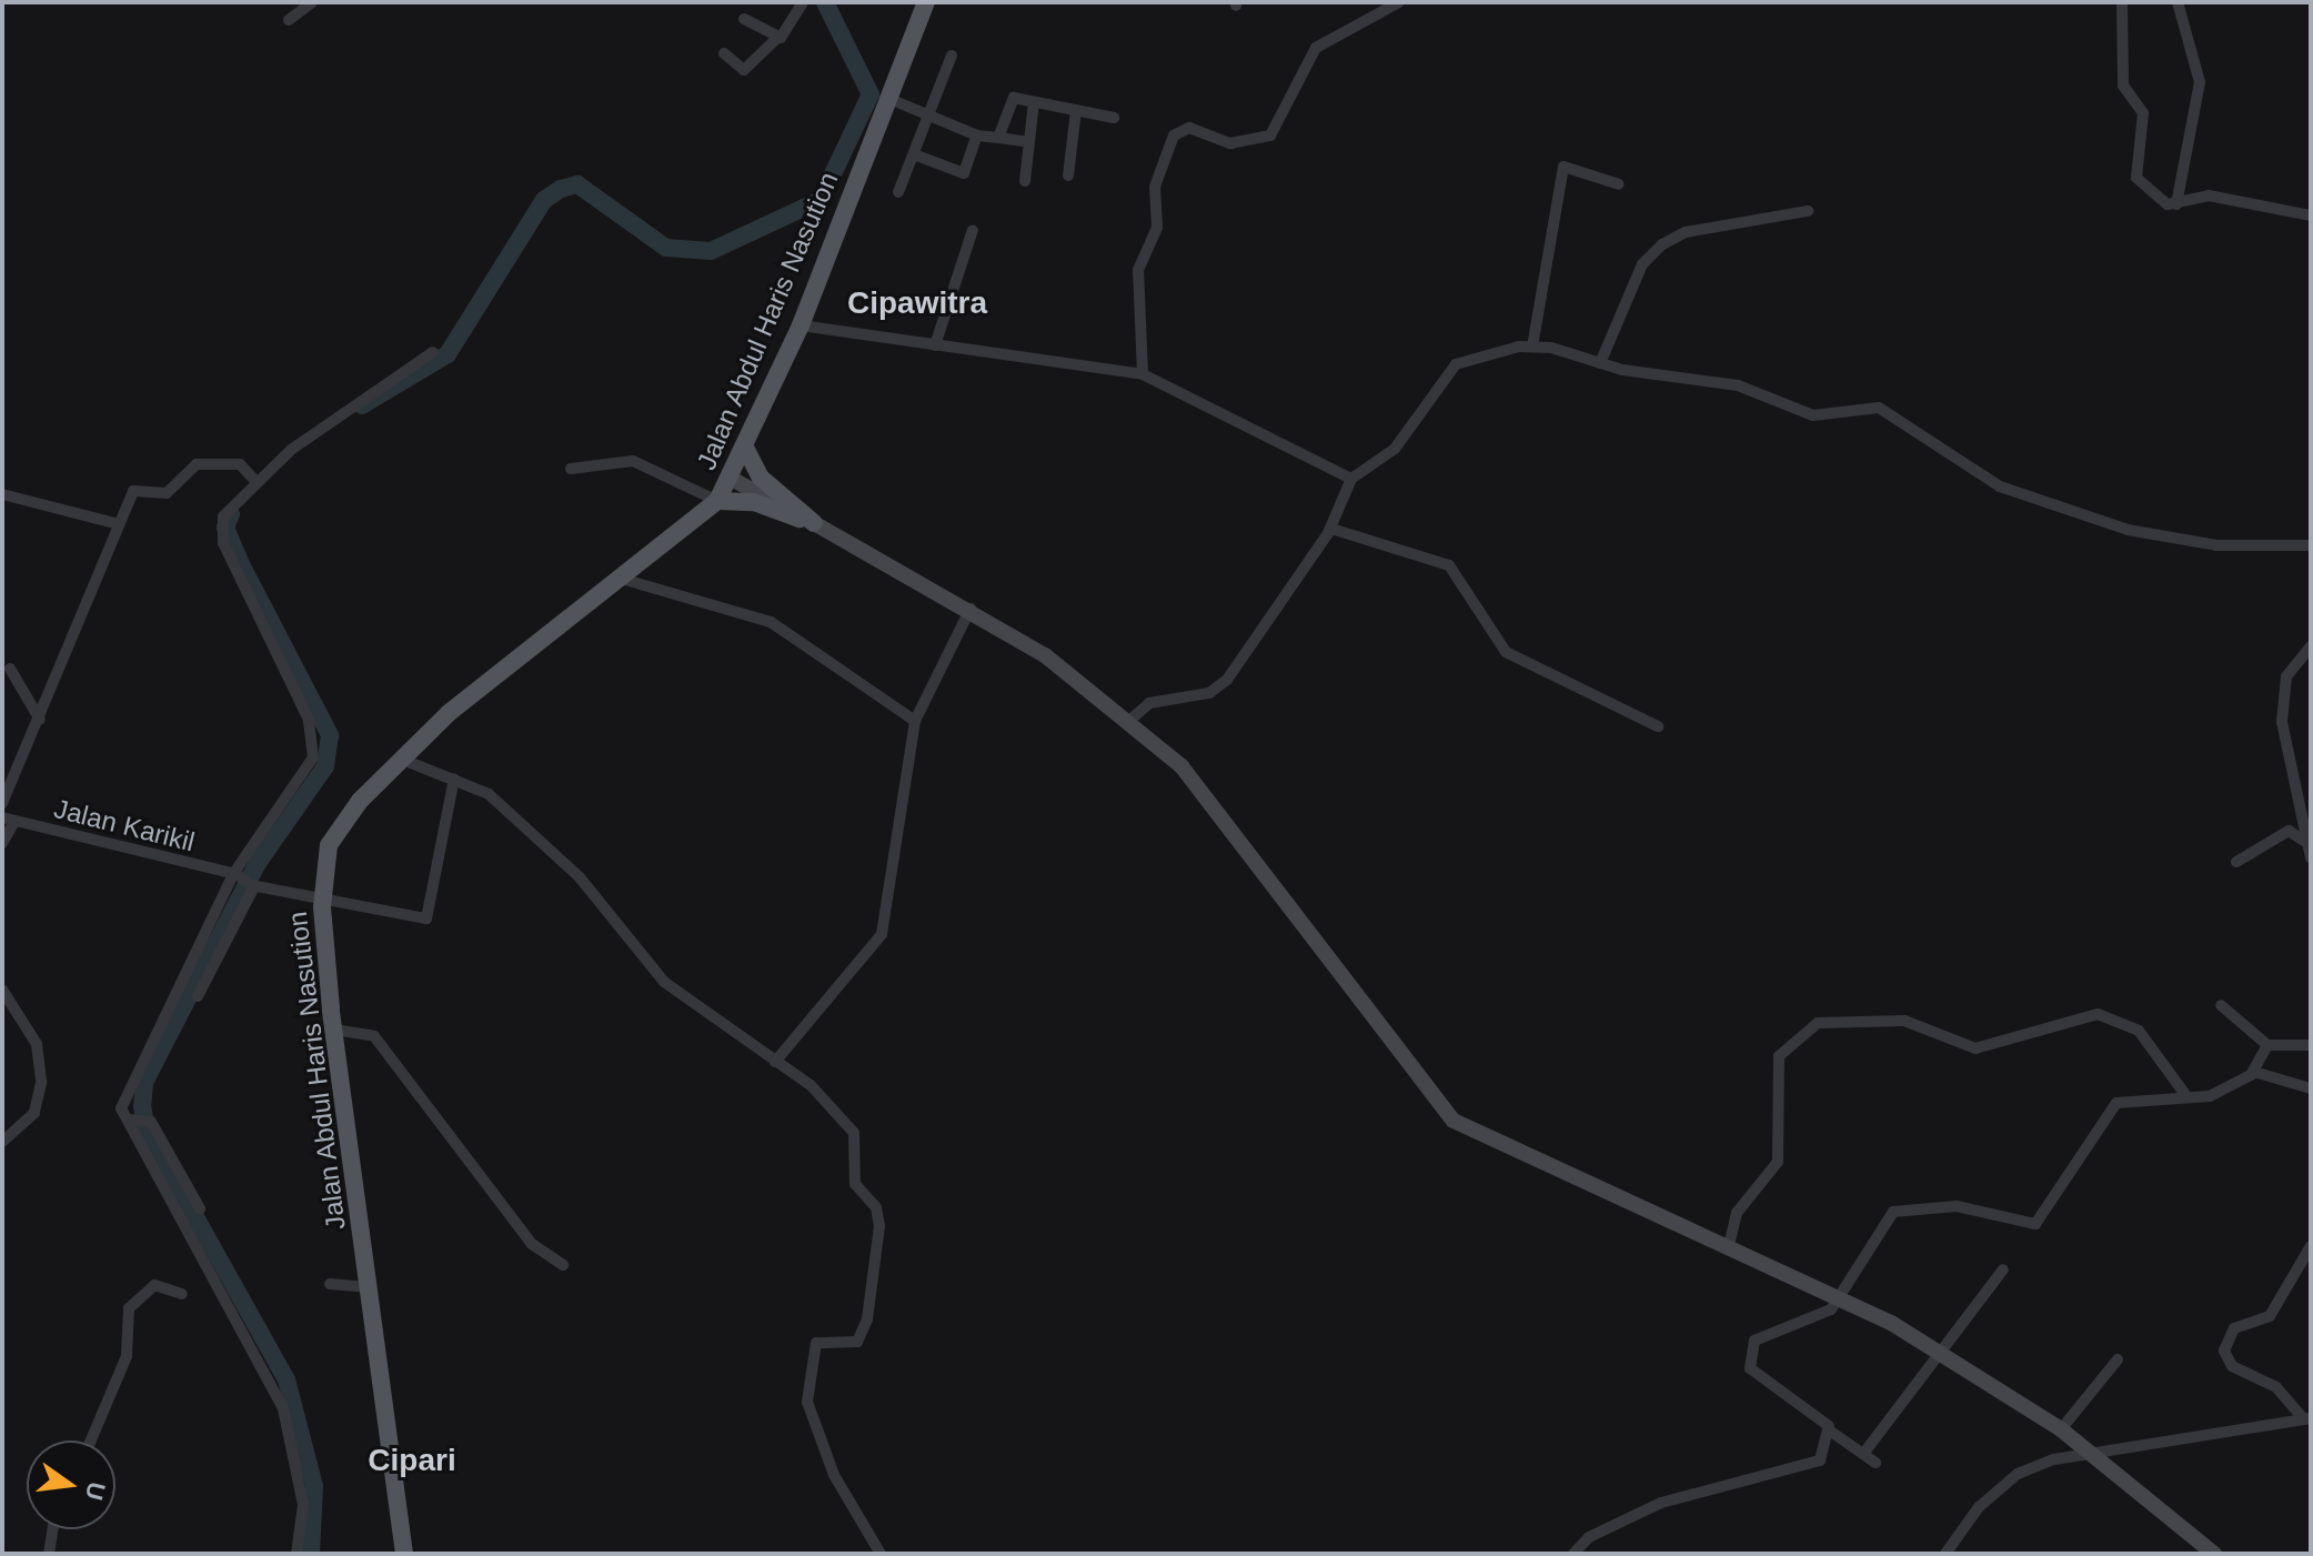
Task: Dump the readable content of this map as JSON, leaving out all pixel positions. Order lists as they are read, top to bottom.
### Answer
{
  "streets": {
    "main road": ["Jalan Abdul Haris Nasution"],
    "street": ["Jalan Karikil"]
  },
  "districts": ["Cipawitra", "Cipari"],
  "north": "right"
}
